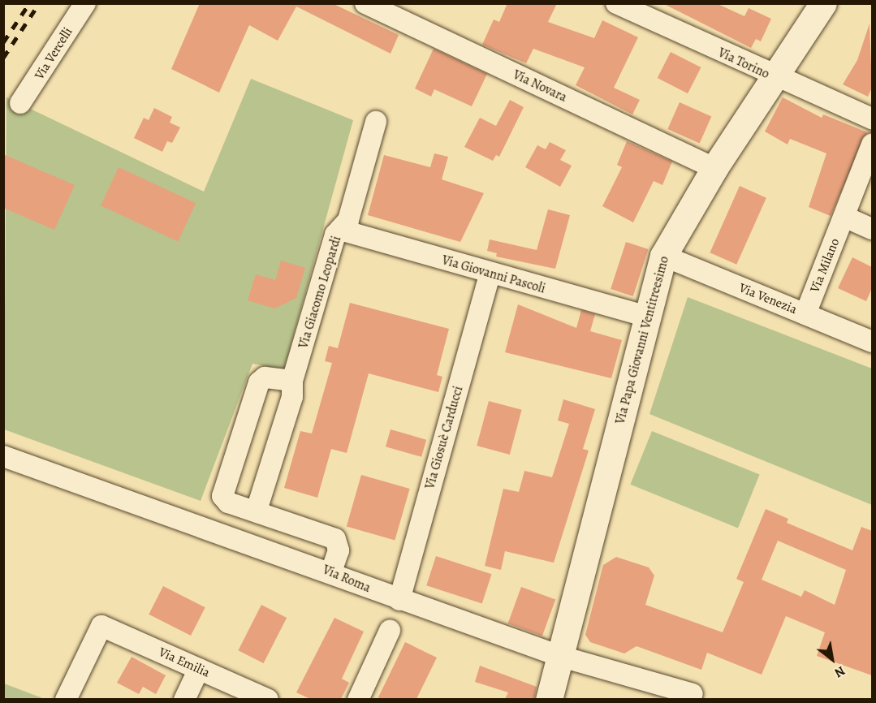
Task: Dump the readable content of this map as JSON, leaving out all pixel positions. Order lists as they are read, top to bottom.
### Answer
{
  "streets": {
    "street": [
      "Via Vercelli",
      "Via Torino",
      "Via Novara",
      "Via Milano",
      "Via Giovanni Pascoli",
      "Via Giacomo Leopardi",
      "Via Venezia",
      "Via Papa Giovanni Ventitreesimo",
      "Via Giosuè Carducci",
      "Via Roma",
      "Via Emilia"
    ]
  },
  "crossings": [
    ["Via Torino", "Via Papa Giovanni Ventitreesimo"],
    ["Via Novara", "Via Papa Giovanni Ventitreesimo"],
    ["Via Milano", "Via Venezia"],
    ["Via Giovanni Pascoli", "Via Giacomo Leopardi"],
    ["Via Giovanni Pascoli", "Via Papa Giovanni Ventitreesimo"],
    ["Via Giovanni Pascoli", "Via Giosuè Carducci"],
    ["Via Venezia", "Via Papa Giovanni Ventitreesimo"],
    ["Via Papa Giovanni Ventitreesimo", "Via Roma"],
    ["Via Giosuè Carducci", "Via Roma"]
  ],
  "north": "bottom right"
}
